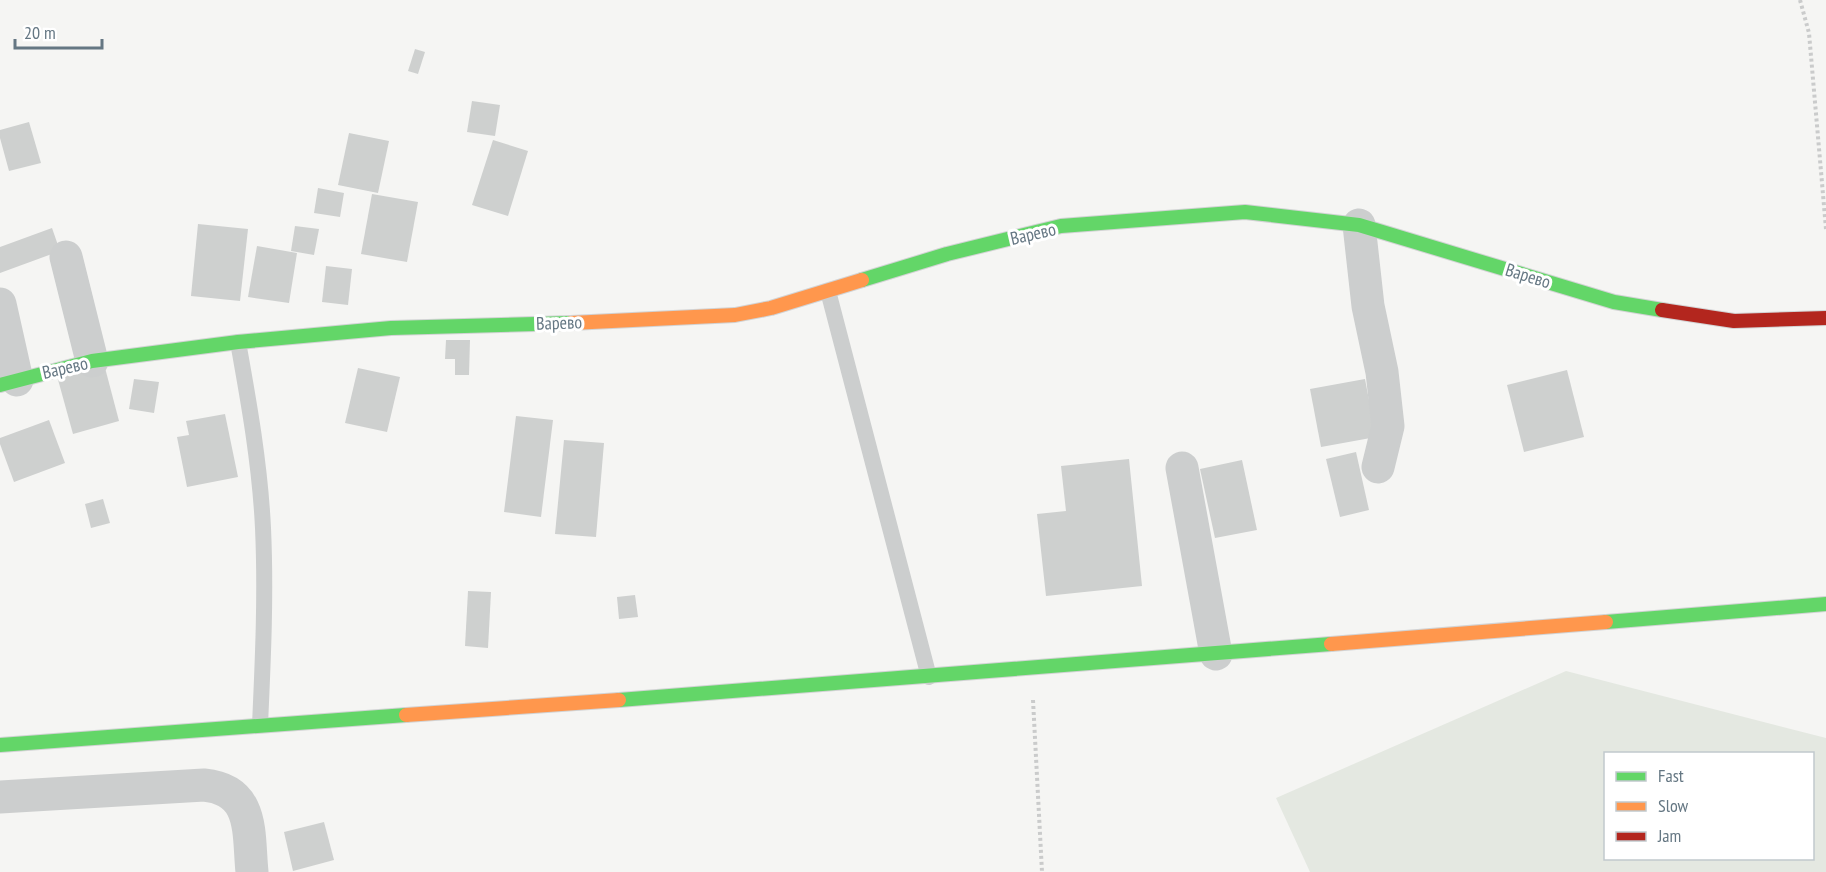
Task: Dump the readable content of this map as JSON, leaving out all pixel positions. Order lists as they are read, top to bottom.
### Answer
{
  "streets": {
    "street": ["Варево"]
  },
  "legend": ["Fast", "Slow", "Jam"],
  "scale_bar": "20 m"
}
